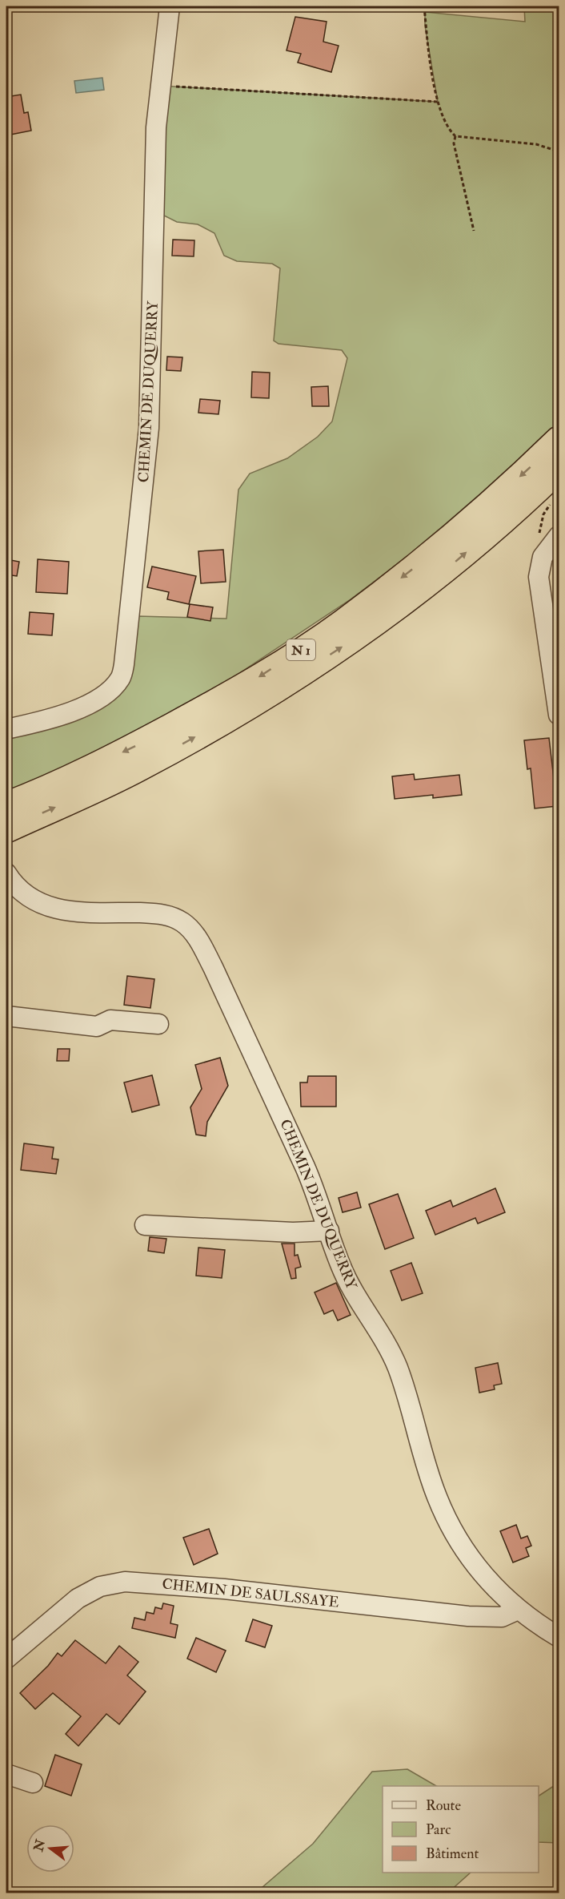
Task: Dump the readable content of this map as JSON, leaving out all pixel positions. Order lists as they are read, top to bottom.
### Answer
{
  "streets": {
    "highway": ["N 1"],
    "street": ["CHEMIN DE DUQUERRY", "CHEMIN DE SAULSSAYE"]
  },
  "crossings": [
    ["CHEMIN DE DUQUERRY", "CHEMIN DE SAULSSAYE"]
  ],
  "legend": ["Route", "Parc", "Bâtiment"],
  "north": "left"
}
